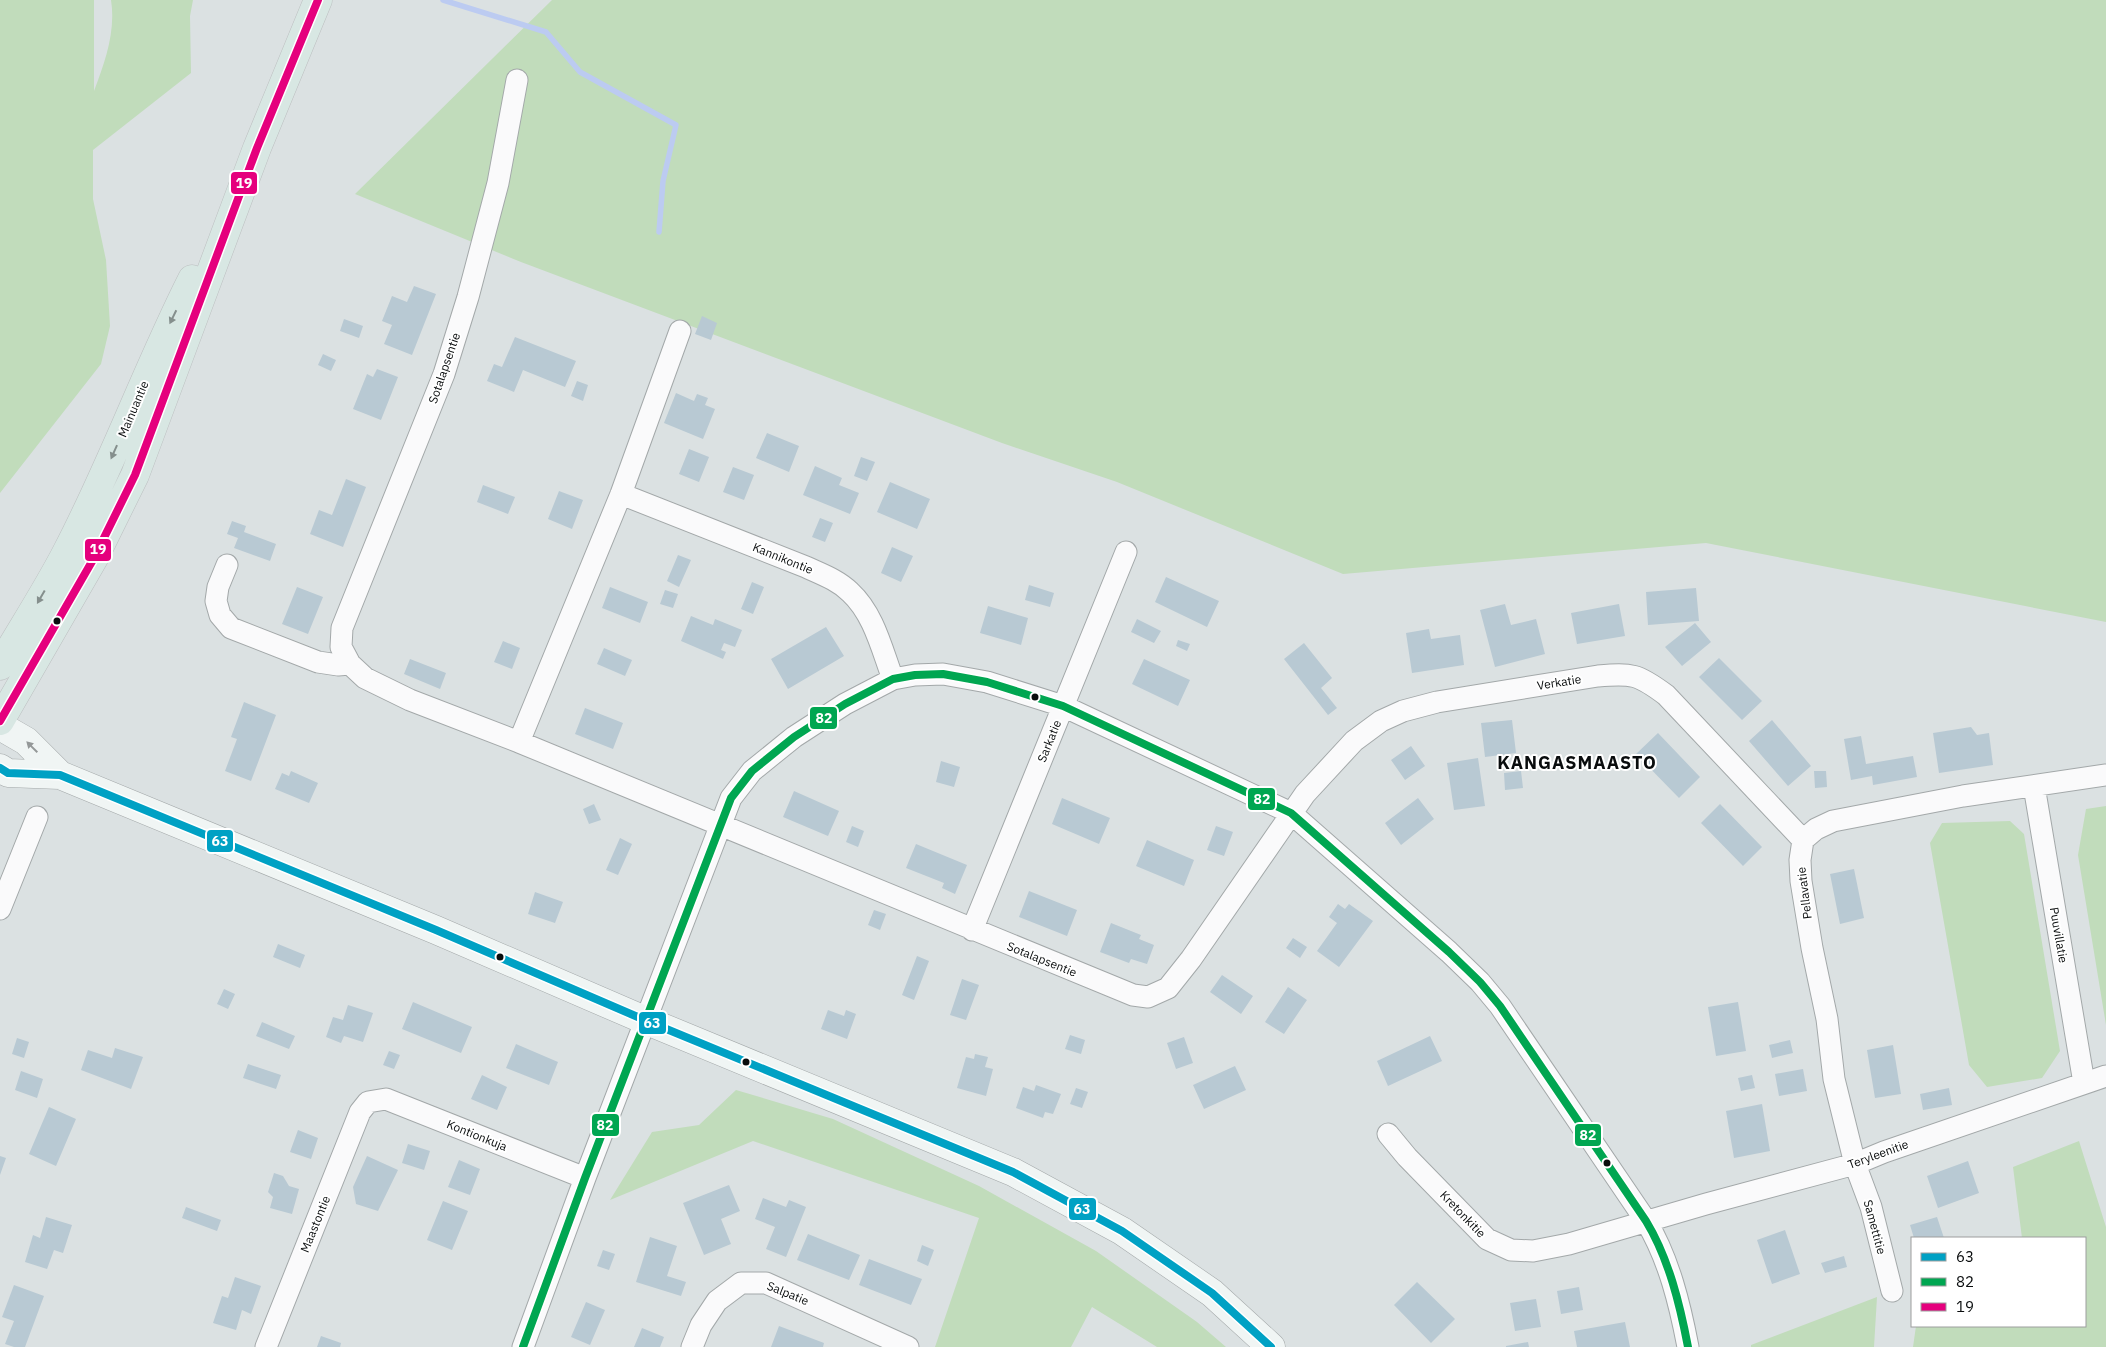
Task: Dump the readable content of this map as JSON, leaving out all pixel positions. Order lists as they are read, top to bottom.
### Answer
{
  "streets": {
    "highway": ["Mainuantie"],
    "street": [
      "Sotalapsentie",
      "Kannikontie",
      "Verkatie",
      "Sarkatie",
      "Pellavatie",
      "Puuvillatie",
      "Kontionkuja",
      "Teryleenitie",
      "Kretonkitie",
      "Maastontie",
      "Samettitie",
      "Salpatie"
    ]
  },
  "crossings": [
    ["Sotalapsentie", "Verkatie"],
    ["Sotalapsentie", "Sarkatie"],
    ["Verkatie", "Pellavatie"],
    ["Pellavatie", "Teryleenitie"],
    ["Pellavatie", "Samettitie"],
    ["Puuvillatie", "Teryleenitie"],
    ["Kontionkuja", "Maastontie"],
    ["Teryleenitie", "Kretonkitie"],
    ["Teryleenitie", "Samettitie"]
  ],
  "districts": ["KANGASMAASTO"],
  "lines": ["transit line 19", "transit line 82", "transit line 63"],
  "legend": ["63", "82", "19"]
}
